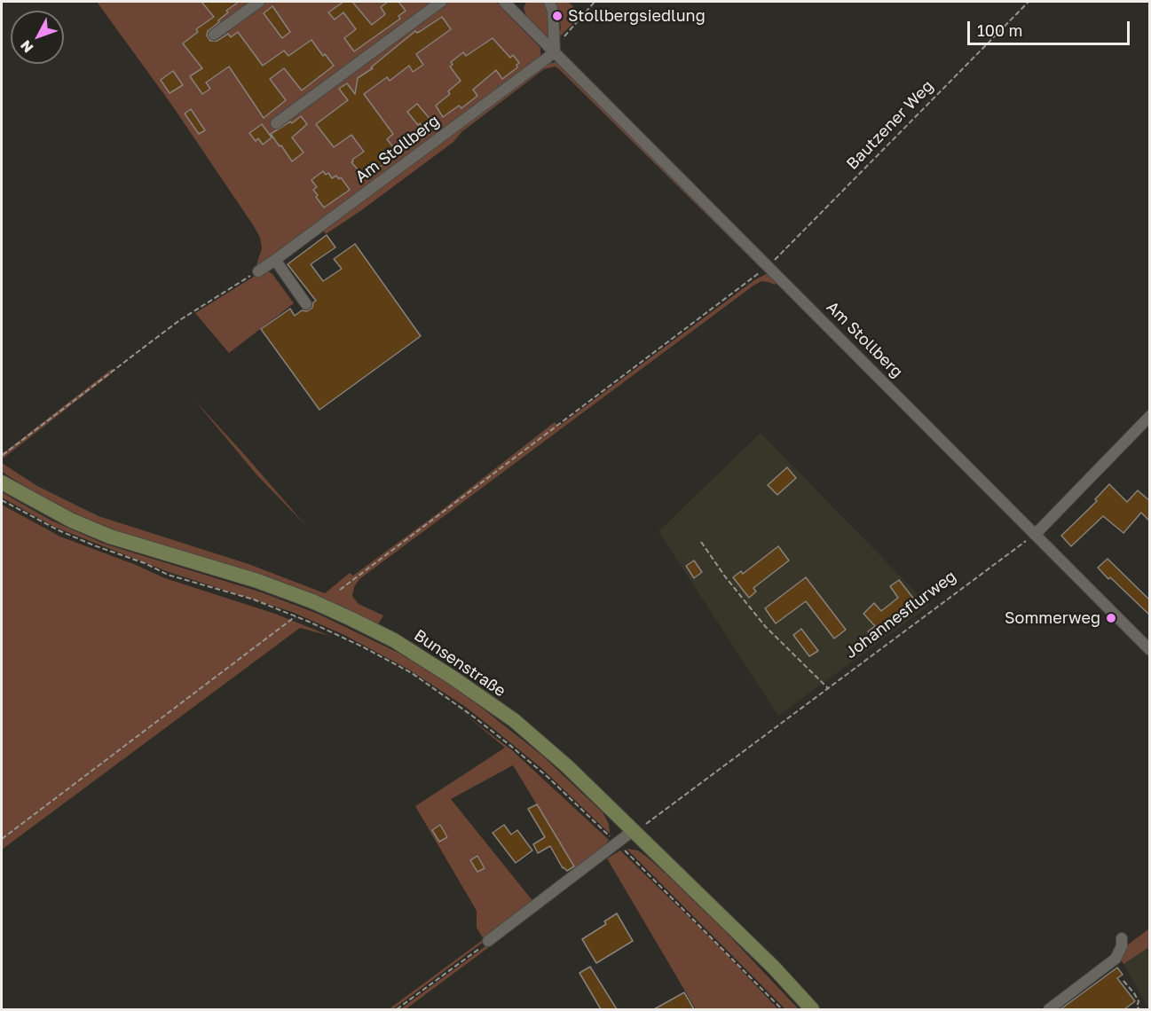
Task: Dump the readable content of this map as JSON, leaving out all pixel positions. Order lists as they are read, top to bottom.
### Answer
{
  "streets": {
    "main road": ["Bunsenstraße"],
    "street": ["Am Stollberg"],
    "path": ["Bautzener Weg", "Johannesflurweg"]
  },
  "crossings": [
    ["Bautzener Weg", "Am Stollberg"],
    ["Am Stollberg", "Johannesflurweg"],
    ["Johannesflurweg", "Bunsenstraße"]
  ],
  "places": ["Stollbergsiedlung", "Sommerweg"],
  "scale_bar": "100 m",
  "north": "bottom left"
}
